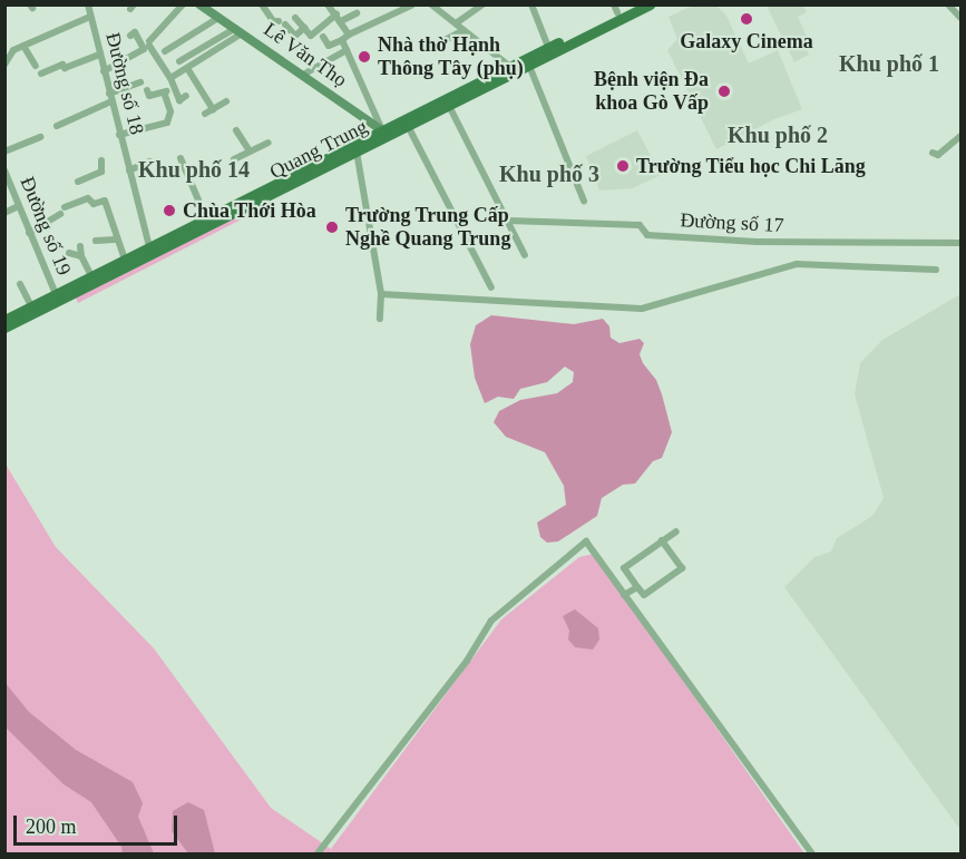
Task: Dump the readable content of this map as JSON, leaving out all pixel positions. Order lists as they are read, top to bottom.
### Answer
{
  "streets": {
    "main road": ["Lê Văn Thọ", "Quang Trung"],
    "street": ["Đường số 18", "Đường số 17", "Đường số 19"]
  },
  "crossings": [
    ["Lê Văn Thọ", "Quang Trung"],
    ["Đường số 18", "Quang Trung"],
    ["Quang Trung", "Đường số 19"]
  ],
  "districts": [
    "Khu phố 1",
    "Khu phố 2",
    "Khu phố 14",
    "Khu phố 3"
  ],
  "places": [
    "Galaxy Cinema",
    "Nhà thờ Hạnh Thông Tây (phụ)",
    "Bệnh viện Đa khoa Gò Vấp",
    "Trường Tiểu học Chi Lăng",
    "Chùa Thới Hòa",
    "Trường Trung Cấp Nghề Quang Trung"
  ],
  "scale_bar": "200 m"
}
